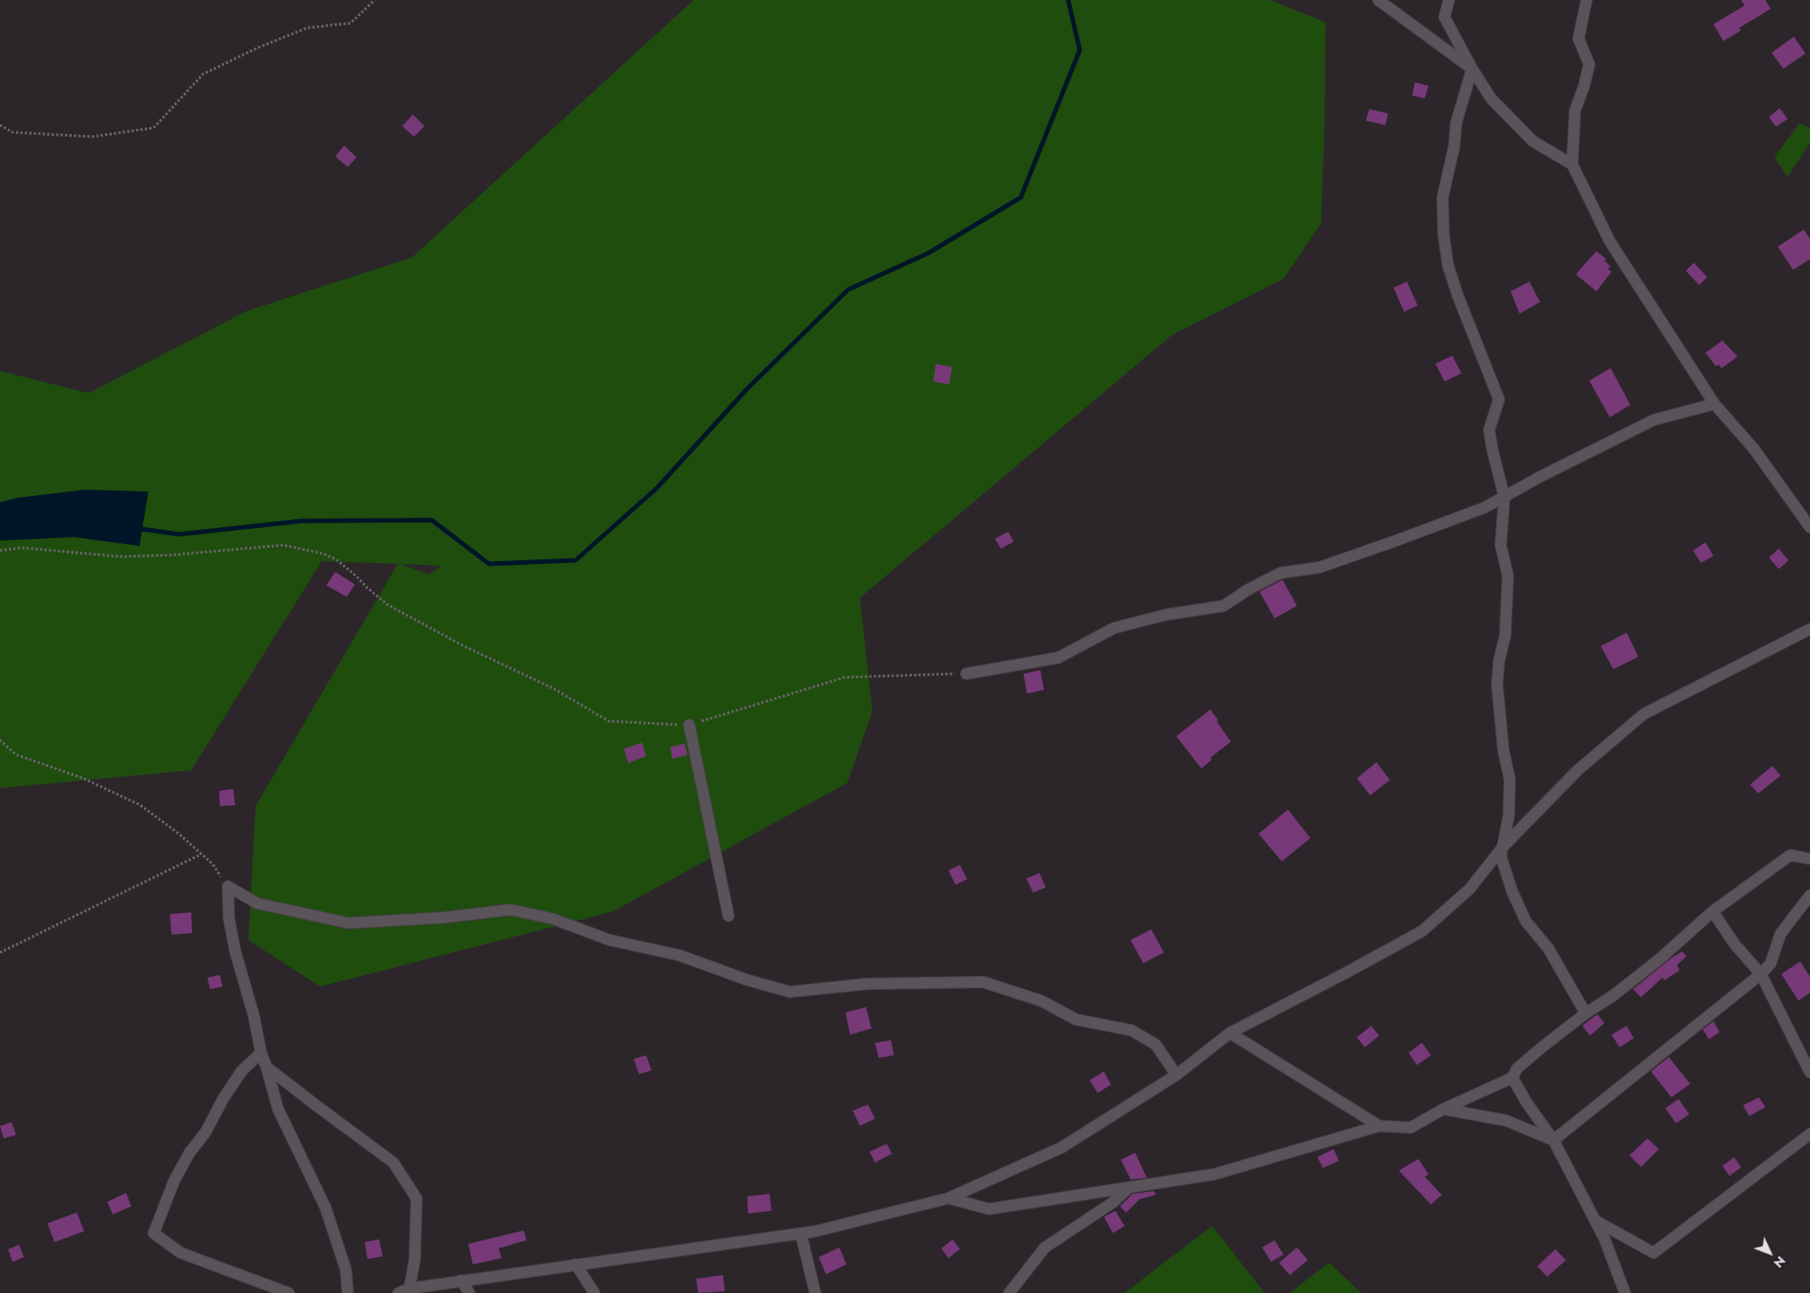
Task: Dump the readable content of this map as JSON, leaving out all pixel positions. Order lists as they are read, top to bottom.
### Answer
{
  "north": "bottom right"
}
